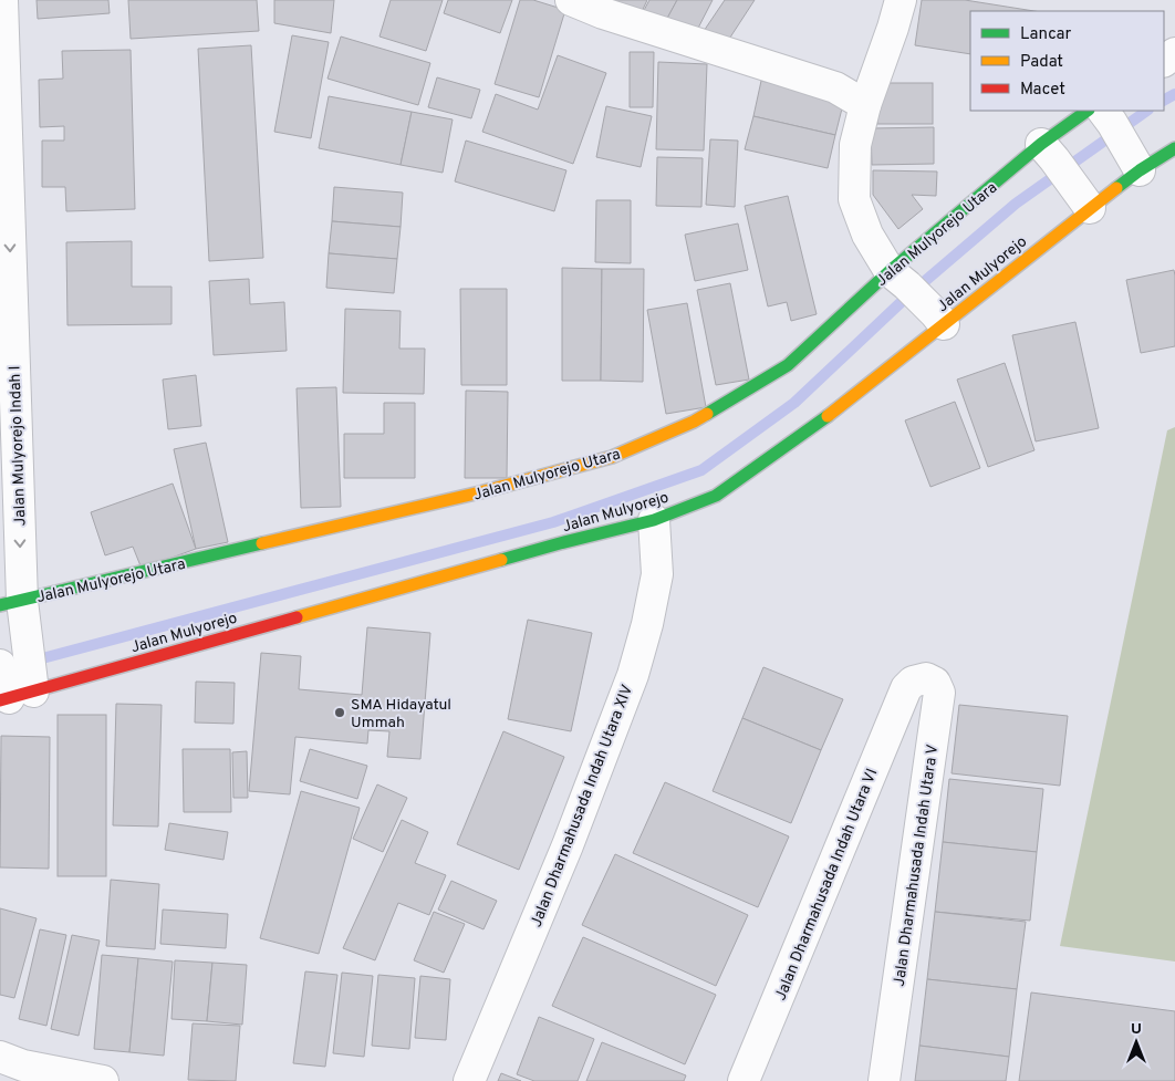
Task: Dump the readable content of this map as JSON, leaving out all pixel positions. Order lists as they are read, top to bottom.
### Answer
{
  "streets": {
    "main road": ["Jalan Mulyorejo Utara", "Jalan Mulyorejo"],
    "street": [
      "Jalan Mulyorejo Indah I",
      "Jalan Dharmahusada Indah Utara XIV",
      "Jalan Dharmahusada Indah Utara V",
      "Jalan Dharmahusada Indah Utara VI"
    ]
  },
  "crossings": [
    ["Jalan Mulyorejo Utara", "Jalan Mulyorejo Indah I"],
    ["Jalan Mulyorejo", "Jalan Mulyorejo Indah I"],
    ["Jalan Mulyorejo", "Jalan Dharmahusada Indah Utara XIV"],
    ["Jalan Dharmahusada Indah Utara V", "Jalan Dharmahusada Indah Utara VI"]
  ],
  "one_way": ["Jalan Mulyorejo Indah I"],
  "places": ["SMA Hidayatul Ummah"],
  "legend": ["Lancar", "Padat", "Macet"],
  "north": "top"
}
